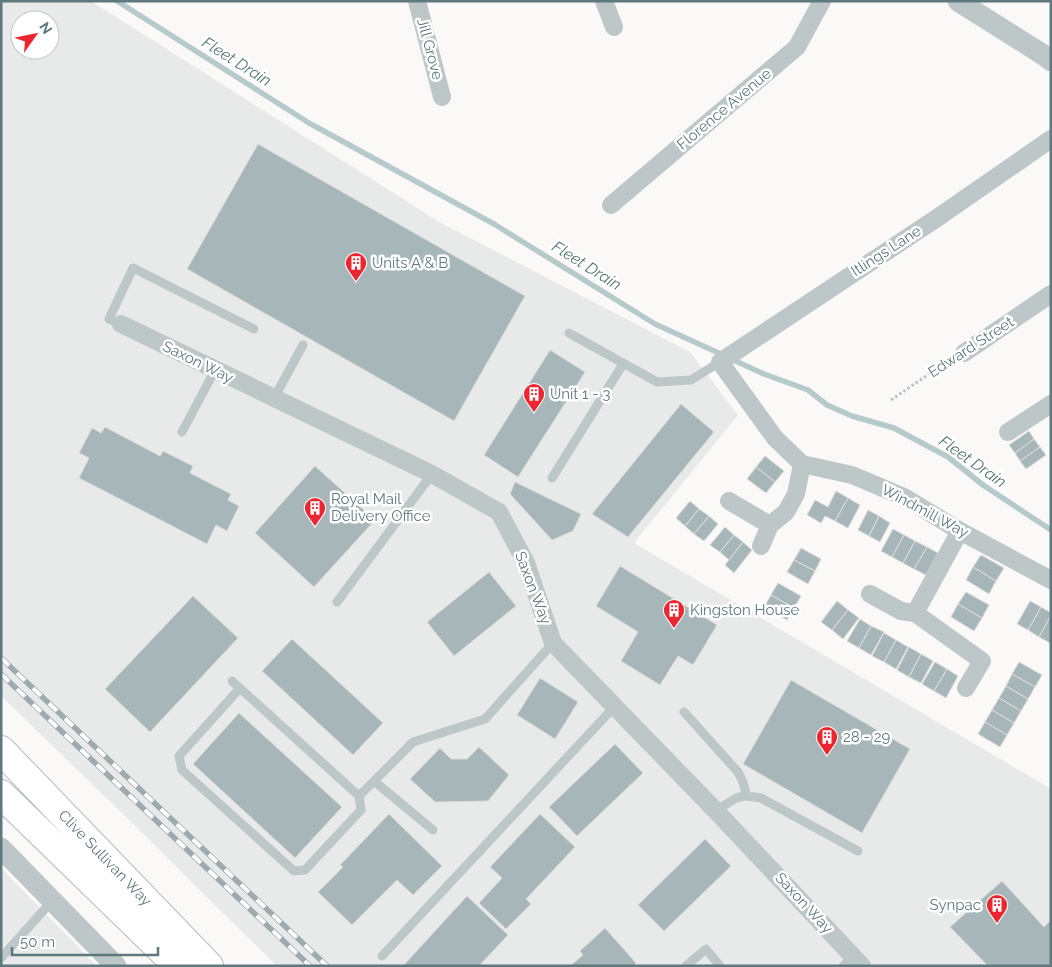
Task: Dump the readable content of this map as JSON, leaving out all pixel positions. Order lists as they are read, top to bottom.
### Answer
{
  "streets": {
    "highway": ["Clive Sullivan Way"],
    "street": [
      "Jill Grove",
      "Florence Avenue",
      "Itlings Lane",
      "Edward Street",
      "Saxon Way",
      "Windmill Way"
    ]
  },
  "water": ["Fleet Drain"],
  "places": {
    "building": [
      "Units A & B",
      "Unit 1 - 3",
      "Royal Mail Delivery Office",
      "Kingston House",
      "28 - 29",
      "Synpac"
    ]
  },
  "scale_bar": "50 m",
  "north": "top right"
}
